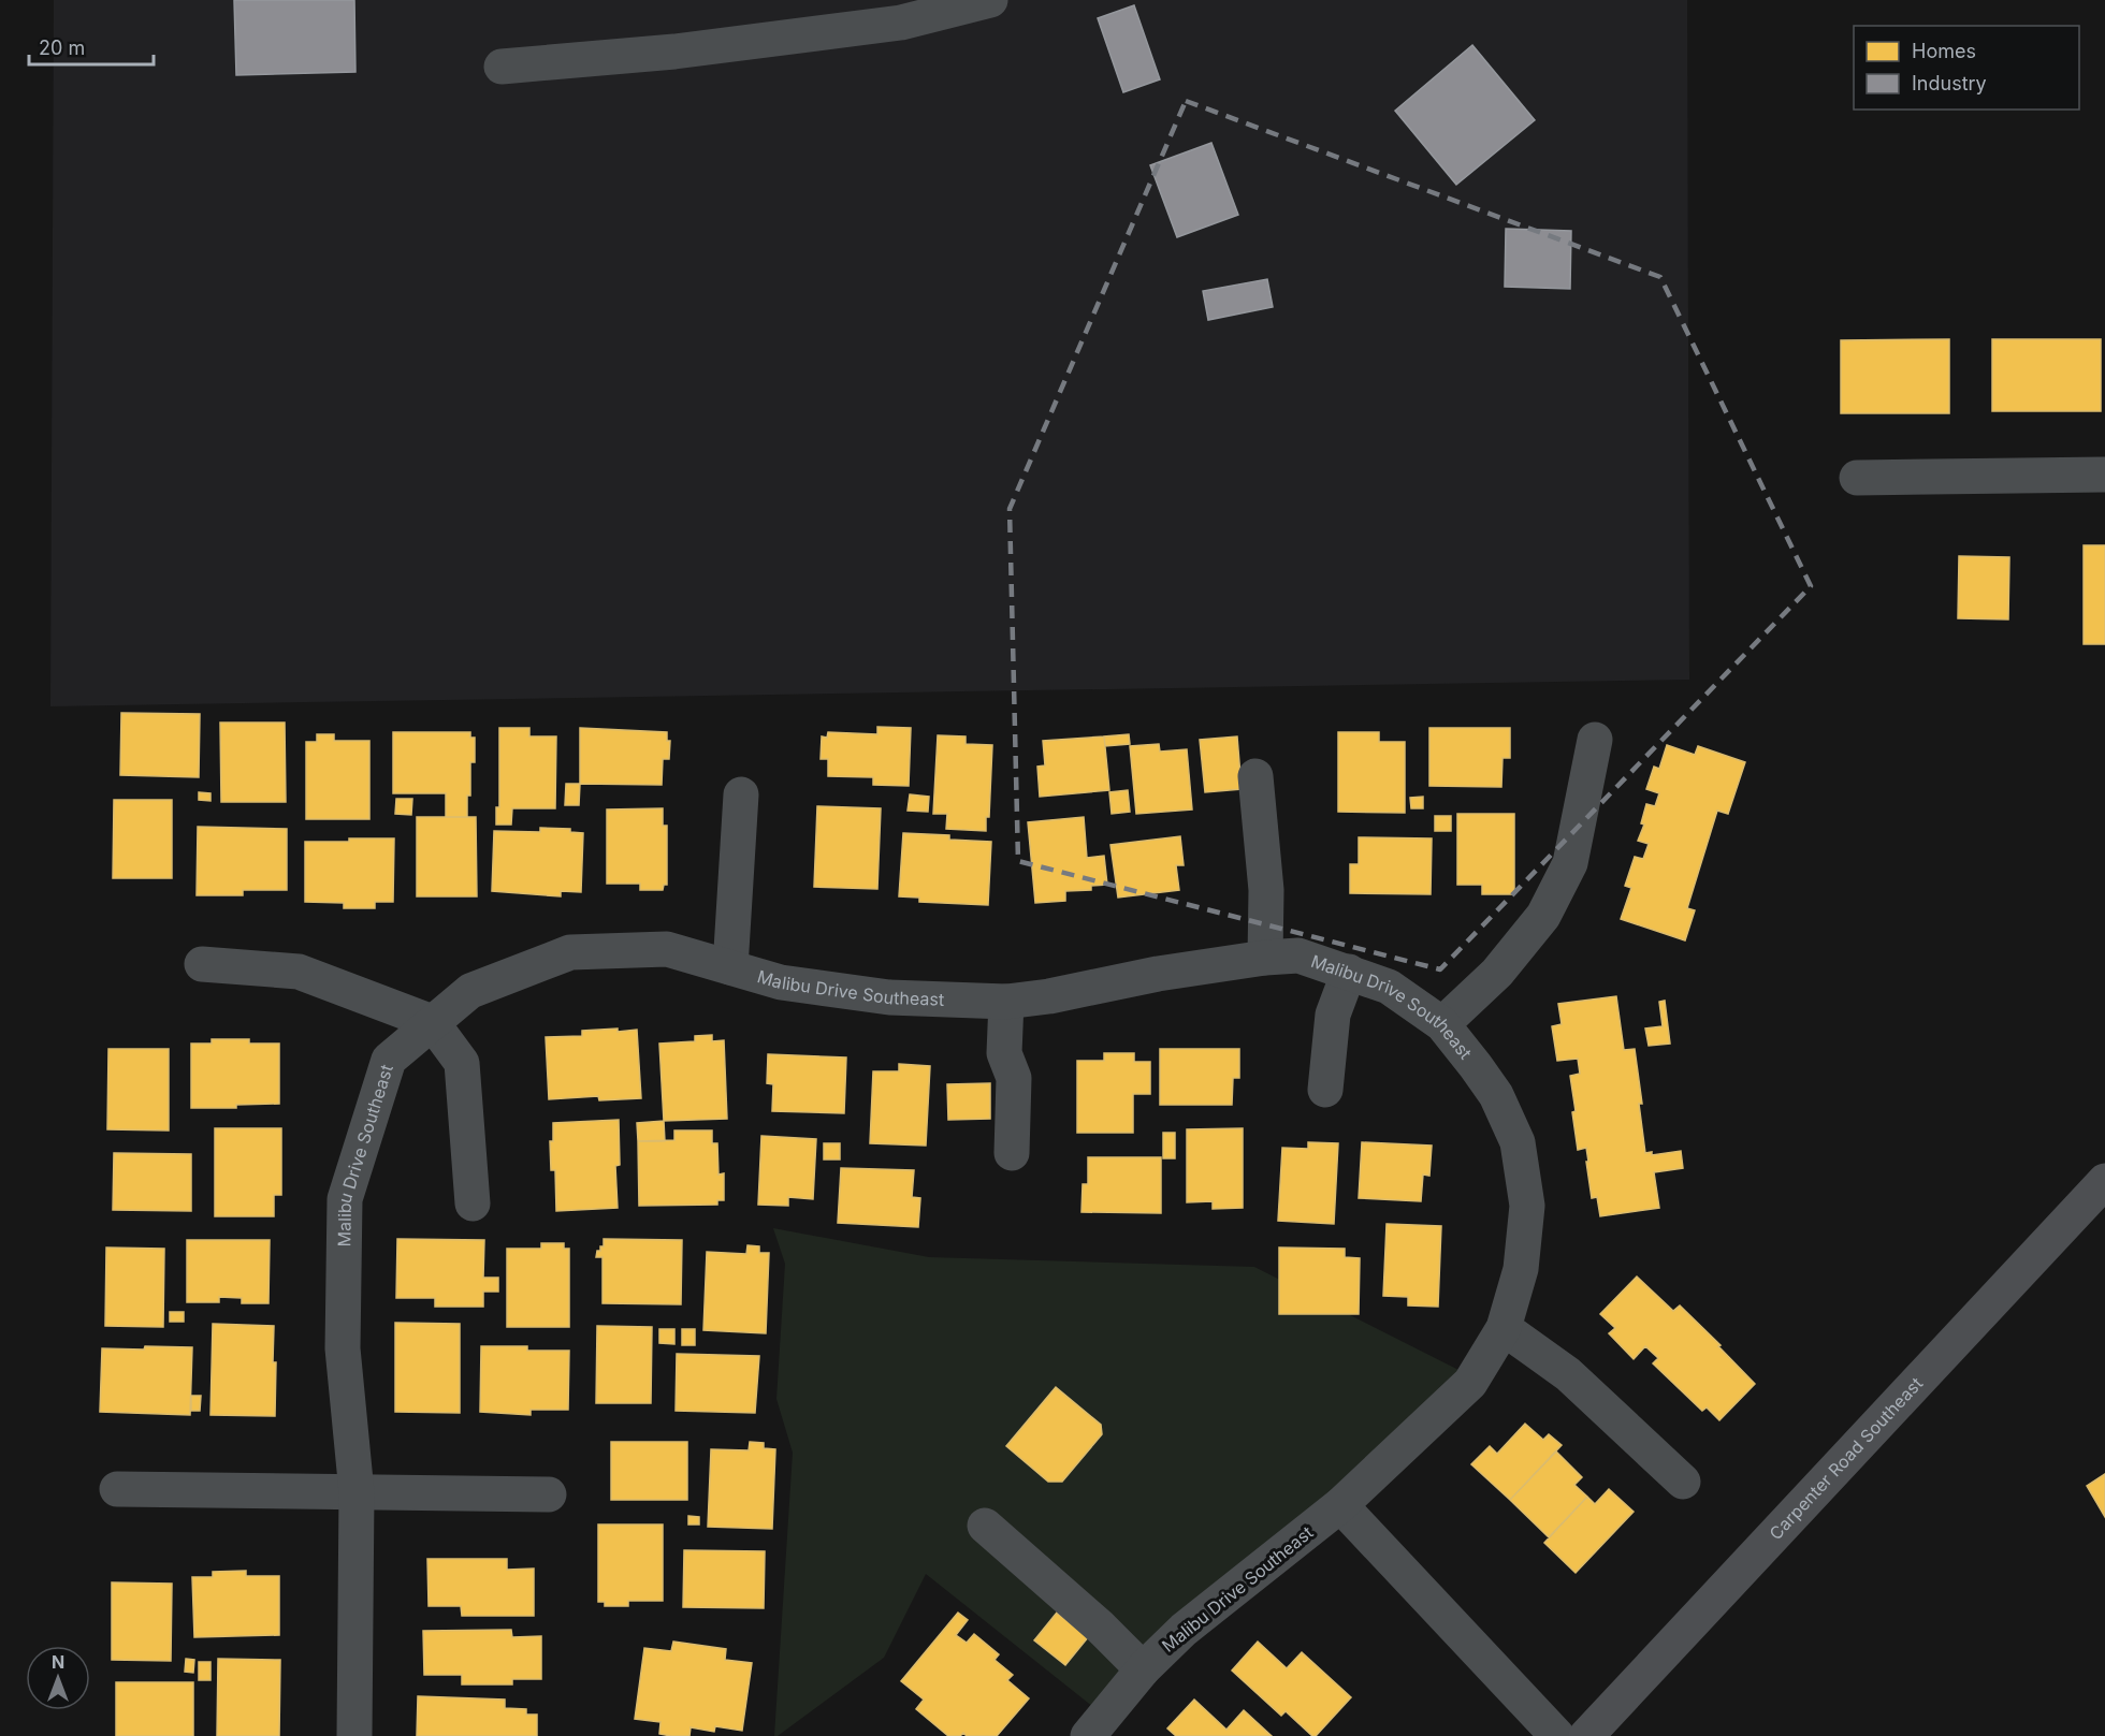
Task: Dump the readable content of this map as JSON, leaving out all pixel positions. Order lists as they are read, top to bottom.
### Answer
{
  "streets": {
    "main road": ["Carpenter Road Southeast"],
    "street": ["Malibu Drive Southeast"]
  },
  "legend": ["Homes", "Industry"],
  "scale_bar": "20 m",
  "north": "top"
}
